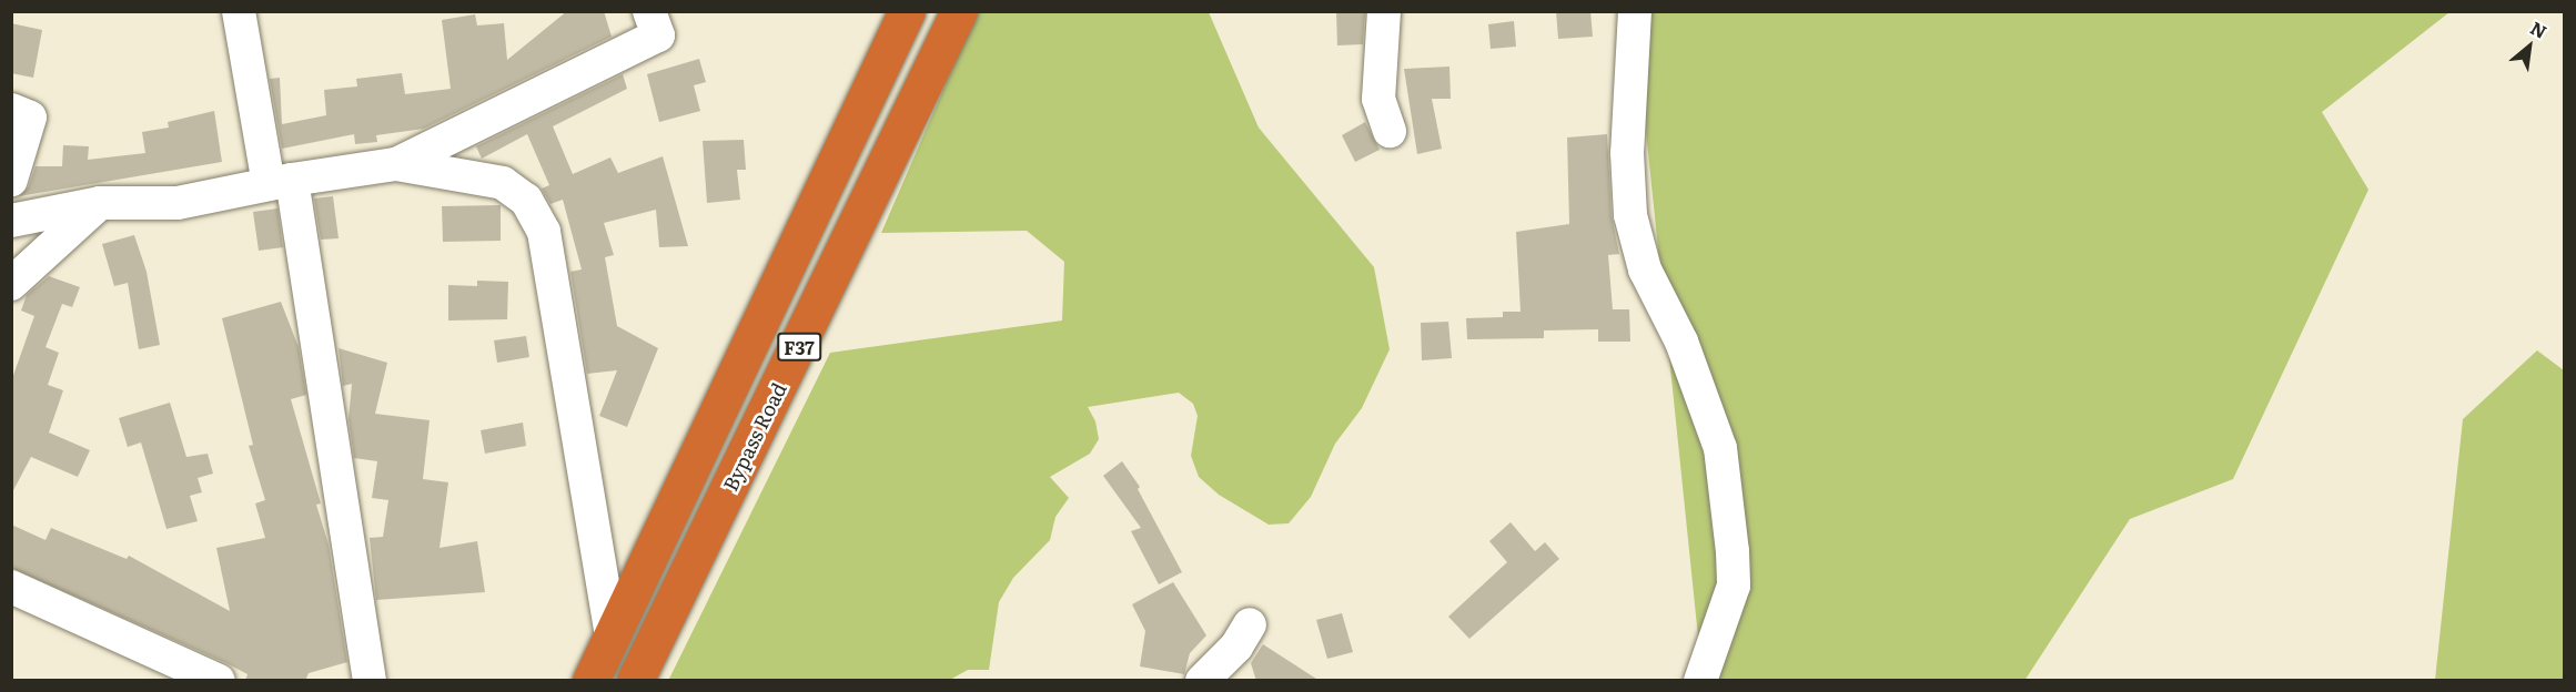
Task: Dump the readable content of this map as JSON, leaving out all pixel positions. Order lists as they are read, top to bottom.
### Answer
{
  "streets": {
    "highway": ["F37", "Bypass Road"]
  },
  "north": "top right"
}
